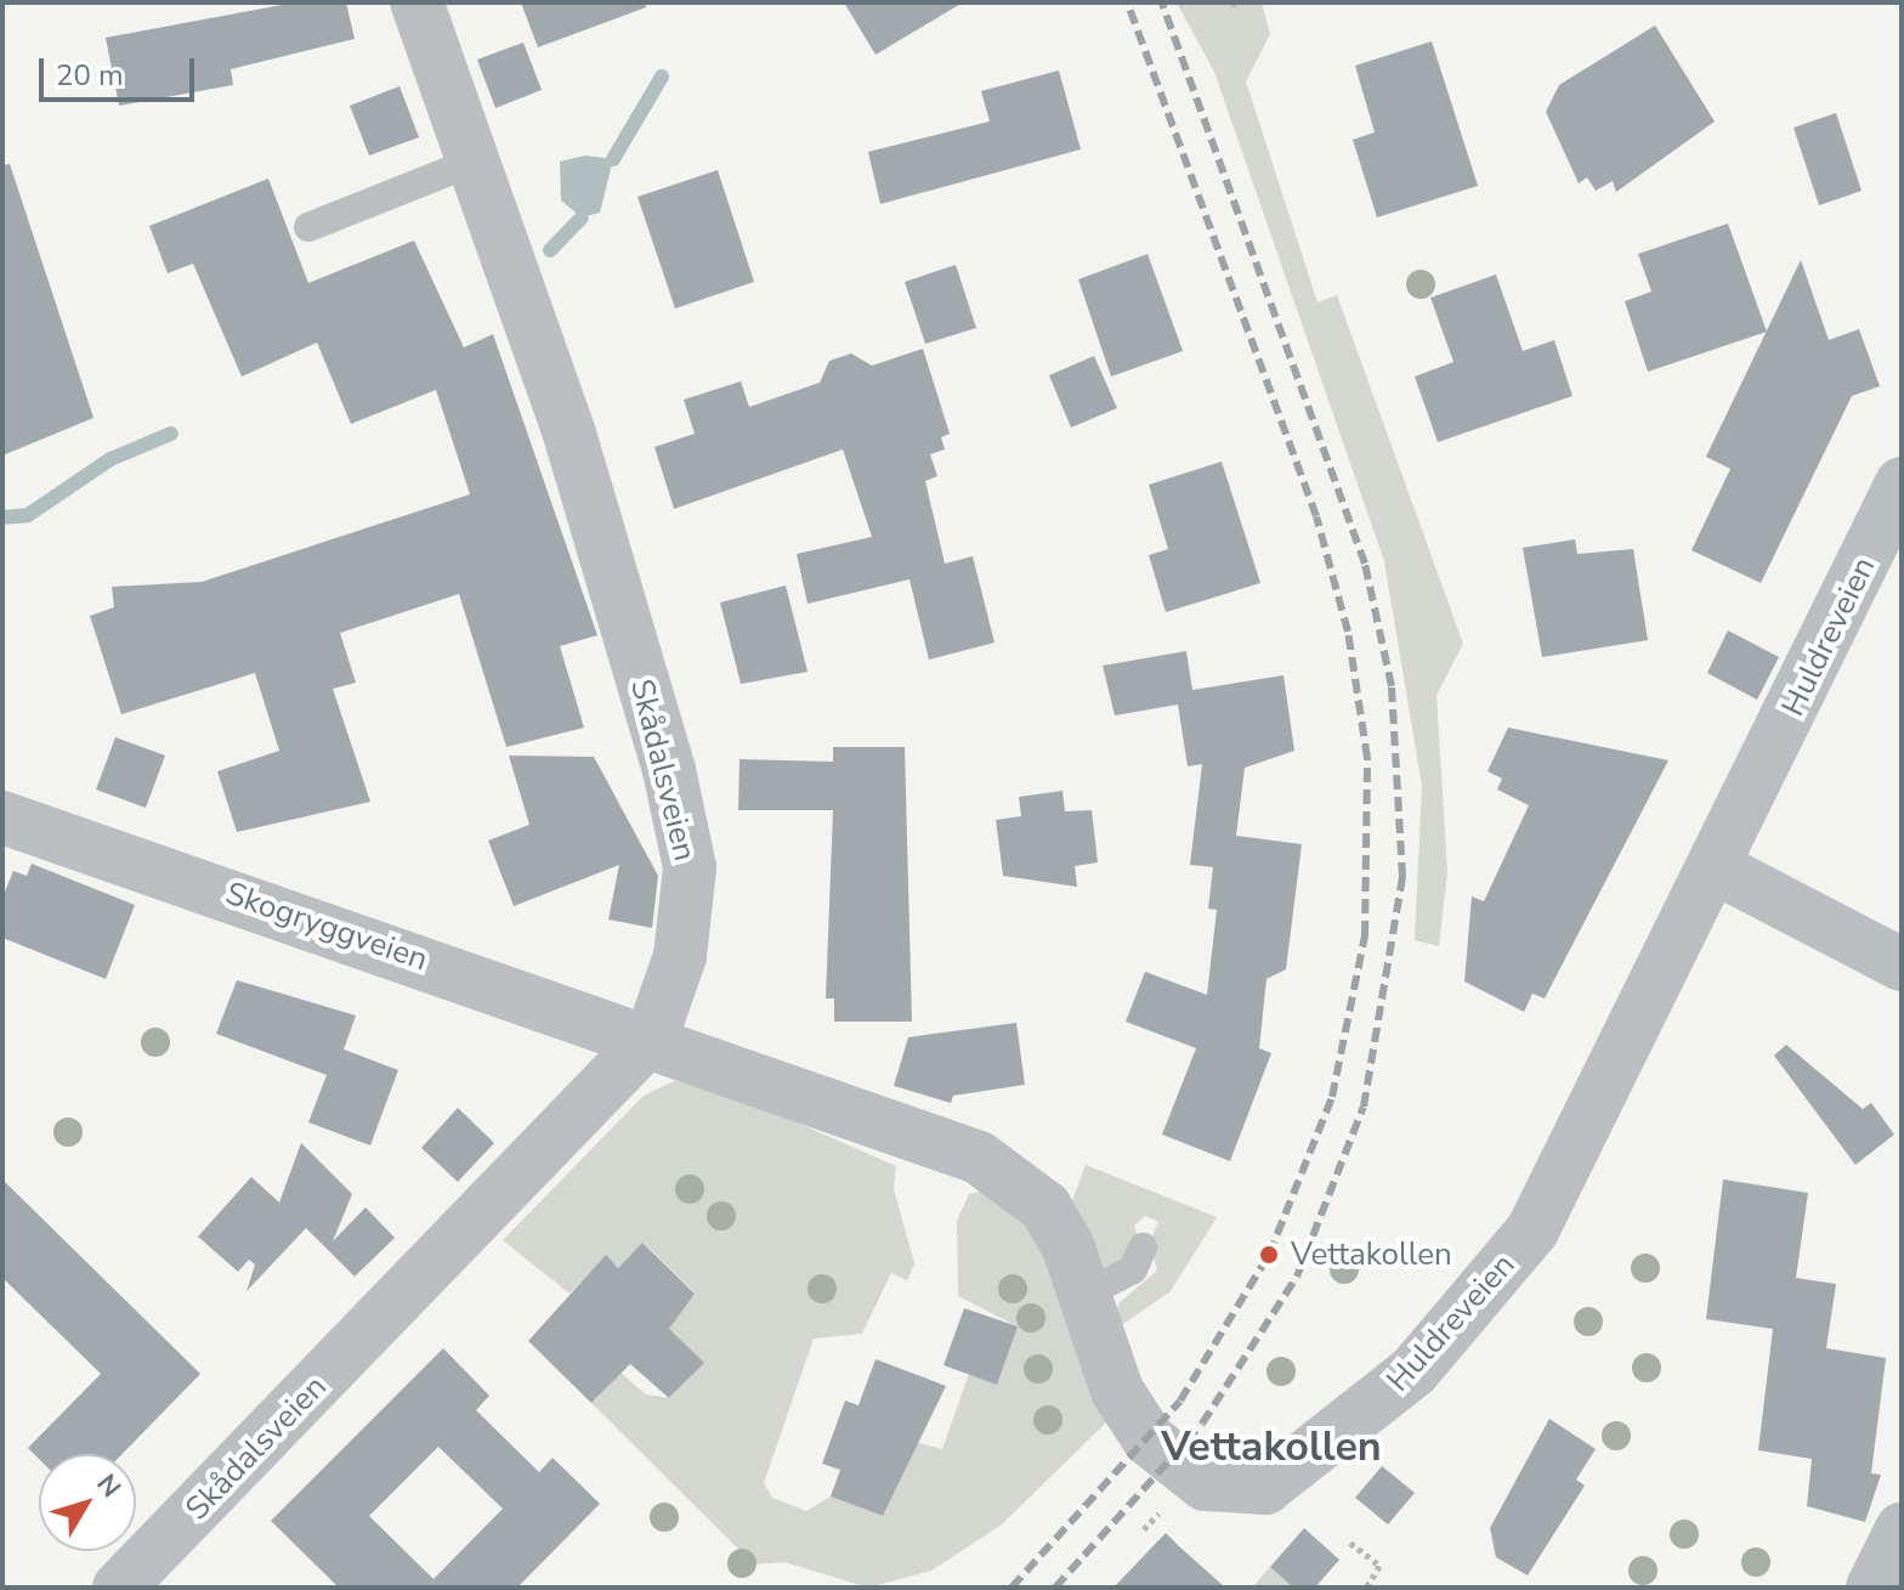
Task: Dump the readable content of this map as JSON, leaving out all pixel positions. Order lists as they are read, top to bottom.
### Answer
{
  "streets": {
    "street": ["Huldreveien", "Skådalsveien", "Skogryggveien"]
  },
  "crossings": [
    ["Huldreveien", "Skådalsveien"],
    ["Huldreveien", "Skogryggveien"],
    ["Skådalsveien", "Skogryggveien"]
  ],
  "districts": ["Vettakollen"],
  "places": ["Vettakollen"],
  "scale_bar": "20 m",
  "north": "top right"
}
